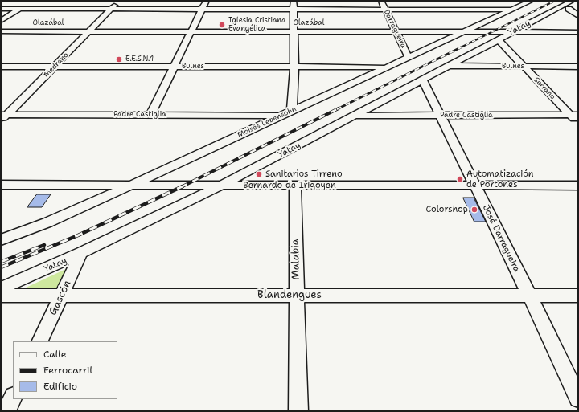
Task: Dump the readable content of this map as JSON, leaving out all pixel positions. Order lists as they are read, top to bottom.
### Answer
{
  "streets": {
    "street": [
      "Olazábal",
      "Yatay",
      "Darragueira",
      "Medrano",
      "Bulnes",
      "Serrano",
      "Padre Castiglia",
      "Moisés Lebensohn",
      "Bernardo de Irigoyen",
      "José Darragueira",
      "Malabia",
      "Blandengues",
      "Gascón"
    ]
  },
  "crossings": [
    ["Olazábal", "Yatay"],
    ["Olazábal", "Darragueira"],
    ["Olazábal", "Medrano"],
    ["Olazábal", "Moisés Lebensohn"],
    ["Yatay", "Bulnes"],
    ["Yatay", "Serrano"],
    ["Yatay", "Padre Castiglia"],
    ["Yatay", "Bernardo de Irigoyen"],
    ["Yatay", "José Darragueira"],
    ["Yatay", "Gascón"],
    ["Darragueira", "Moisés Lebensohn"],
    ["Medrano", "Bulnes"],
    ["Medrano", "Padre Castiglia"],
    ["Bulnes", "Serrano"],
    ["Bulnes", "Moisés Lebensohn"],
    ["Serrano", "Padre Castiglia"],
    ["Padre Castiglia", "Moisés Lebensohn"],
    ["Padre Castiglia", "José Darragueira"],
    ["Moisés Lebensohn", "Bernardo de Irigoyen"],
    ["Bernardo de Irigoyen", "José Darragueira"],
    ["Bernardo de Irigoyen", "Malabia"],
    ["José Darragueira", "Blandengues"],
    ["Malabia", "Blandengues"],
    ["Blandengues", "Gascón"]
  ],
  "places": [
    "Iglesia Cristiana Evangélica",
    "E.E.S.N.4",
    "Sanitarios Tirreno",
    "Automatización de Portones",
    "Colorshop"
  ],
  "legend": ["Calle", "Ferrocarril", "Edificio"]
}
